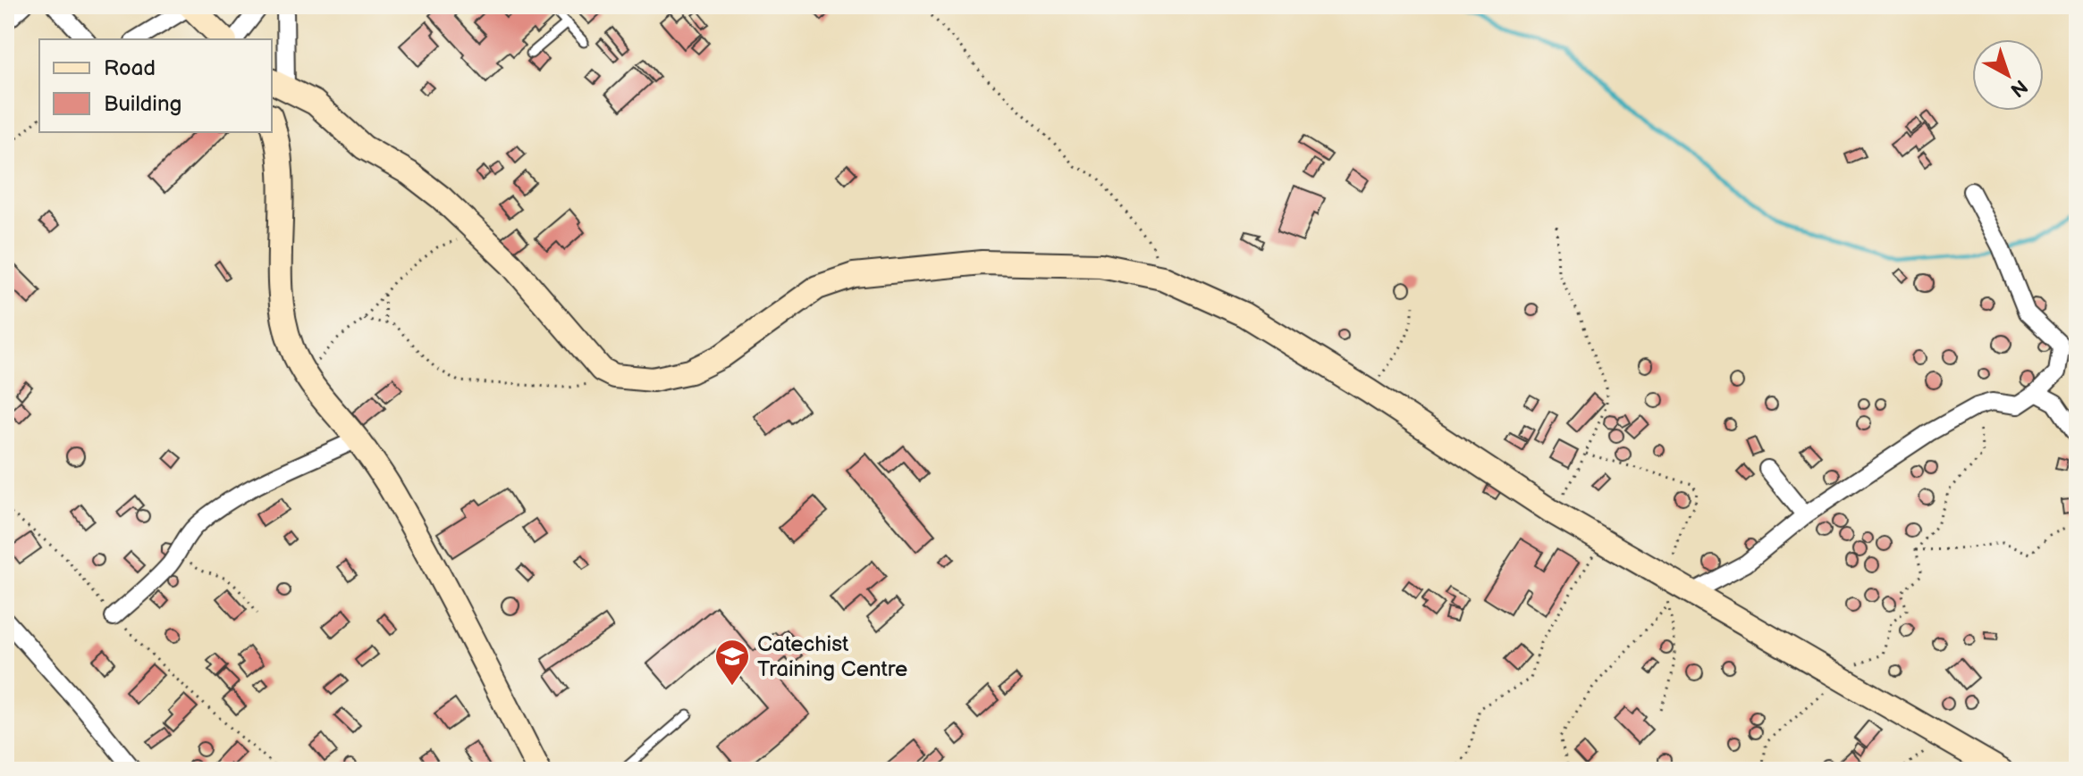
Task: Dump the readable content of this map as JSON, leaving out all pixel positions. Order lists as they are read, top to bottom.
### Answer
{
  "places": {
    "school or university": ["Catechist Training Centre"]
  },
  "legend": ["Road", "Building"],
  "north": "bottom right"
}
